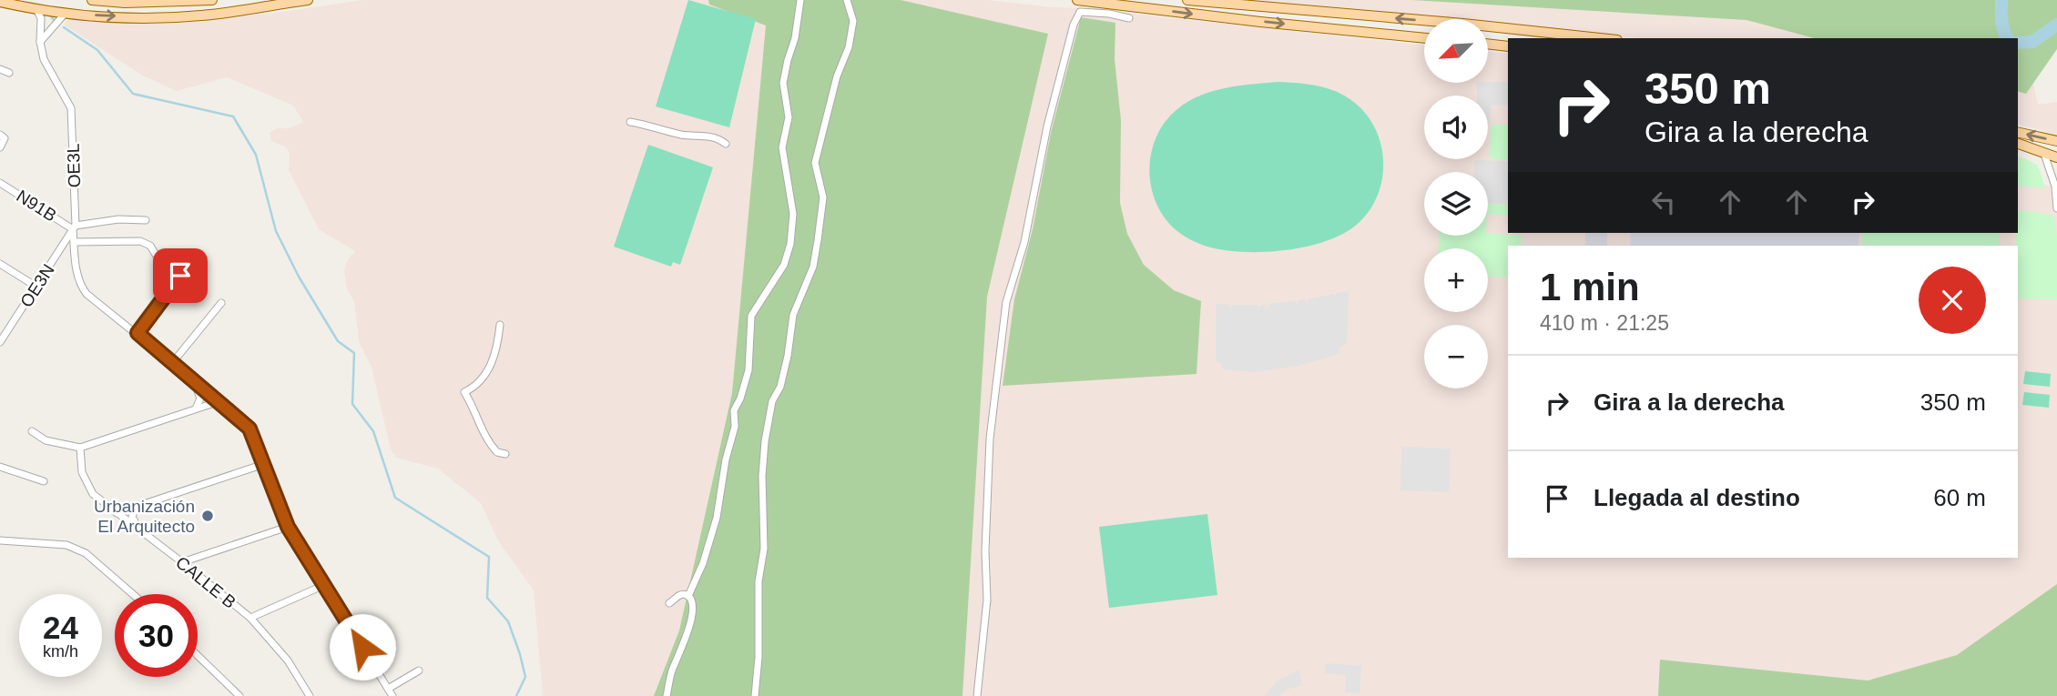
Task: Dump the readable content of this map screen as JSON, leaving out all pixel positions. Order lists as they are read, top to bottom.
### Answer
{
  "streets": {
    "street": [
      "OE3L",
      "N91B",
      "OE3N",
      "CALLE B"
    ]
  },
  "crossings": [
    ["OE3L", "N91B"],
    ["OE3L", "OE3N"],
    ["N91B", "OE3N"]
  ],
  "places": ["Urbanización El Arquitecto"],
  "north": "bottom left",
  "page": {
    "map_buttons": ["+", "−"],
    "turn": ["350 m", "Gira a la derecha"],
    "heading": ["1 min", "410 m · 21:25"],
    "list": [
      {
        "name": "Gira a la derecha",
        "value": "350 m"
      },
      {
        "name": "Llegada al destino",
        "value": "60 m"
      }
    ],
    "speed": "24 km/h",
    "limit": "30"
  }
}
